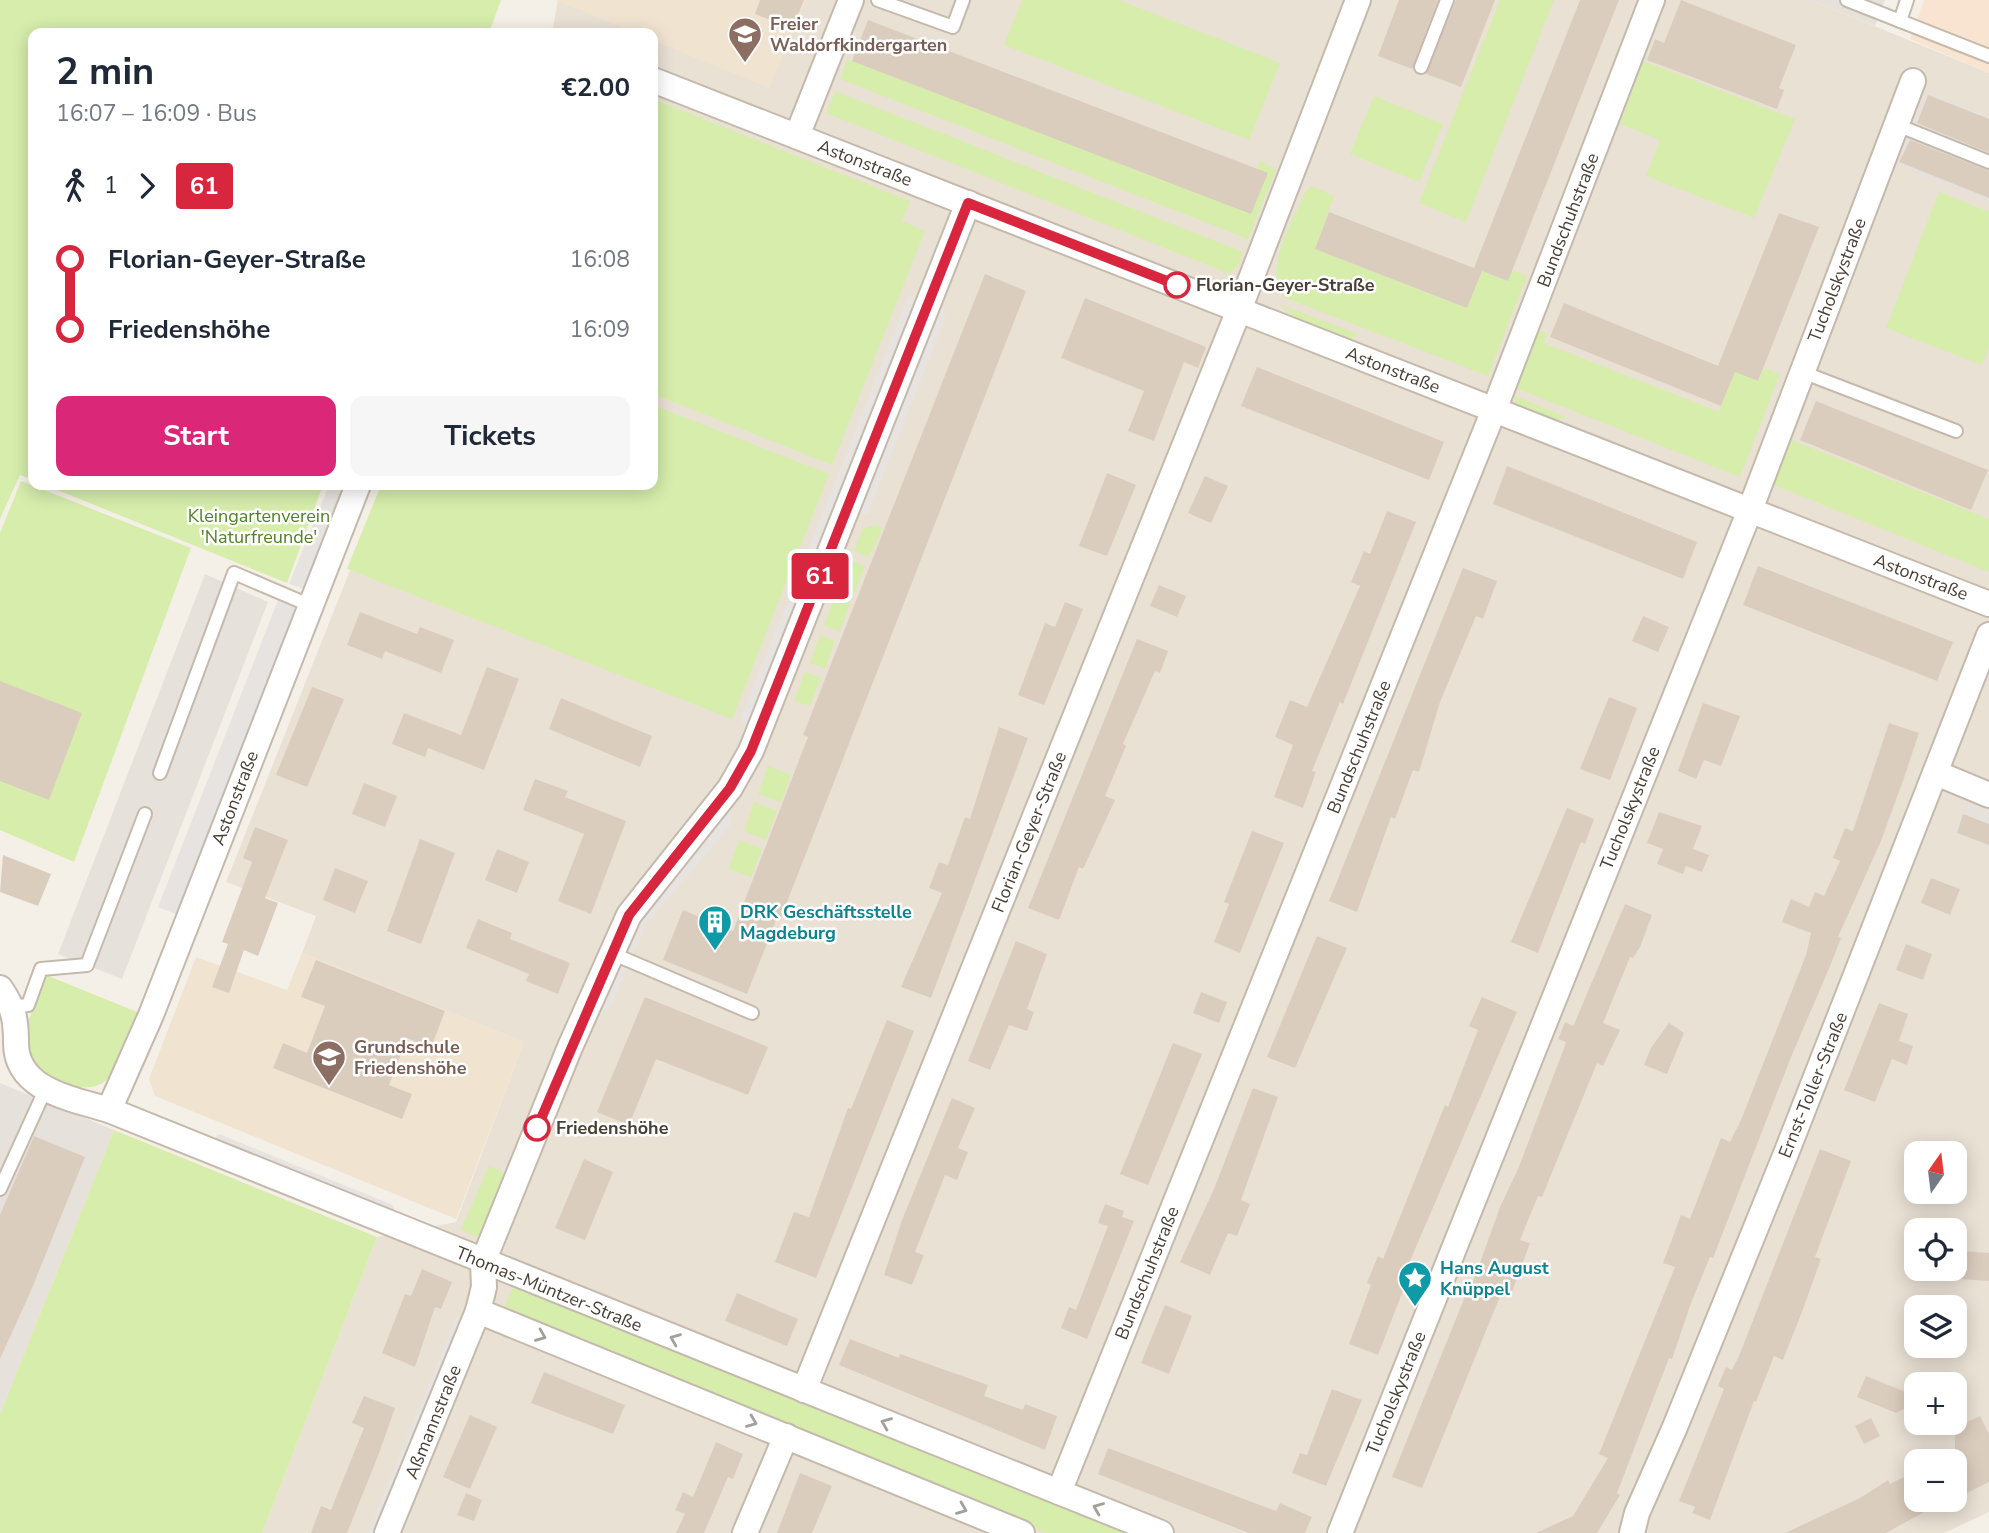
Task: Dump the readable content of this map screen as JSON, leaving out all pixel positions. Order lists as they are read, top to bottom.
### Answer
{
  "streets": {
    "street": [
      "Astonstraße",
      "Bundschuhstraße",
      "Tucholskystraße",
      "Florian-Geyer-Straße",
      "Ernst-Toller-Straße",
      "Thomas-Müntzer-Straße",
      "Aßmannstraße"
    ]
  },
  "crossings": [
    ["Astonstraße", "Bundschuhstraße"],
    ["Astonstraße", "Tucholskystraße"],
    ["Astonstraße", "Florian-Geyer-Straße"],
    ["Astonstraße", "Thomas-Müntzer-Straße"],
    ["Bundschuhstraße", "Thomas-Müntzer-Straße"],
    ["Florian-Geyer-Straße", "Thomas-Müntzer-Straße"],
    ["Thomas-Müntzer-Straße", "Aßmannstraße"]
  ],
  "parks": ["Kleingartenverein 'Naturfreunde'"],
  "places": {
    "school or university": ["Freier Waldorfkindergarten", "Grundschule Friedenshöhe"],
    "other": ["Florian-Geyer-Straße", "Friedenshöhe"],
    "building": ["DRK Geschäftsstelle Magdeburg"],
    "place": ["Hans August Knüppel"]
  },
  "lines": ["bus line 61"],
  "north": "top",
  "page": {
    "on_map": "61",
    "heading": ["2 min", "16:07 – 16:09 · Bus", "€2.00"],
    "legs": ["1", "61"],
    "list": [
      {
        "name": "Florian-Geyer-Straße",
        "value": "16:08"
      },
      {
        "name": "Friedenshöhe",
        "value": "16:09"
      }
    ],
    "buttons": ["Start", "Tickets"],
    "map_buttons": ["+", "−"]
  }
}
